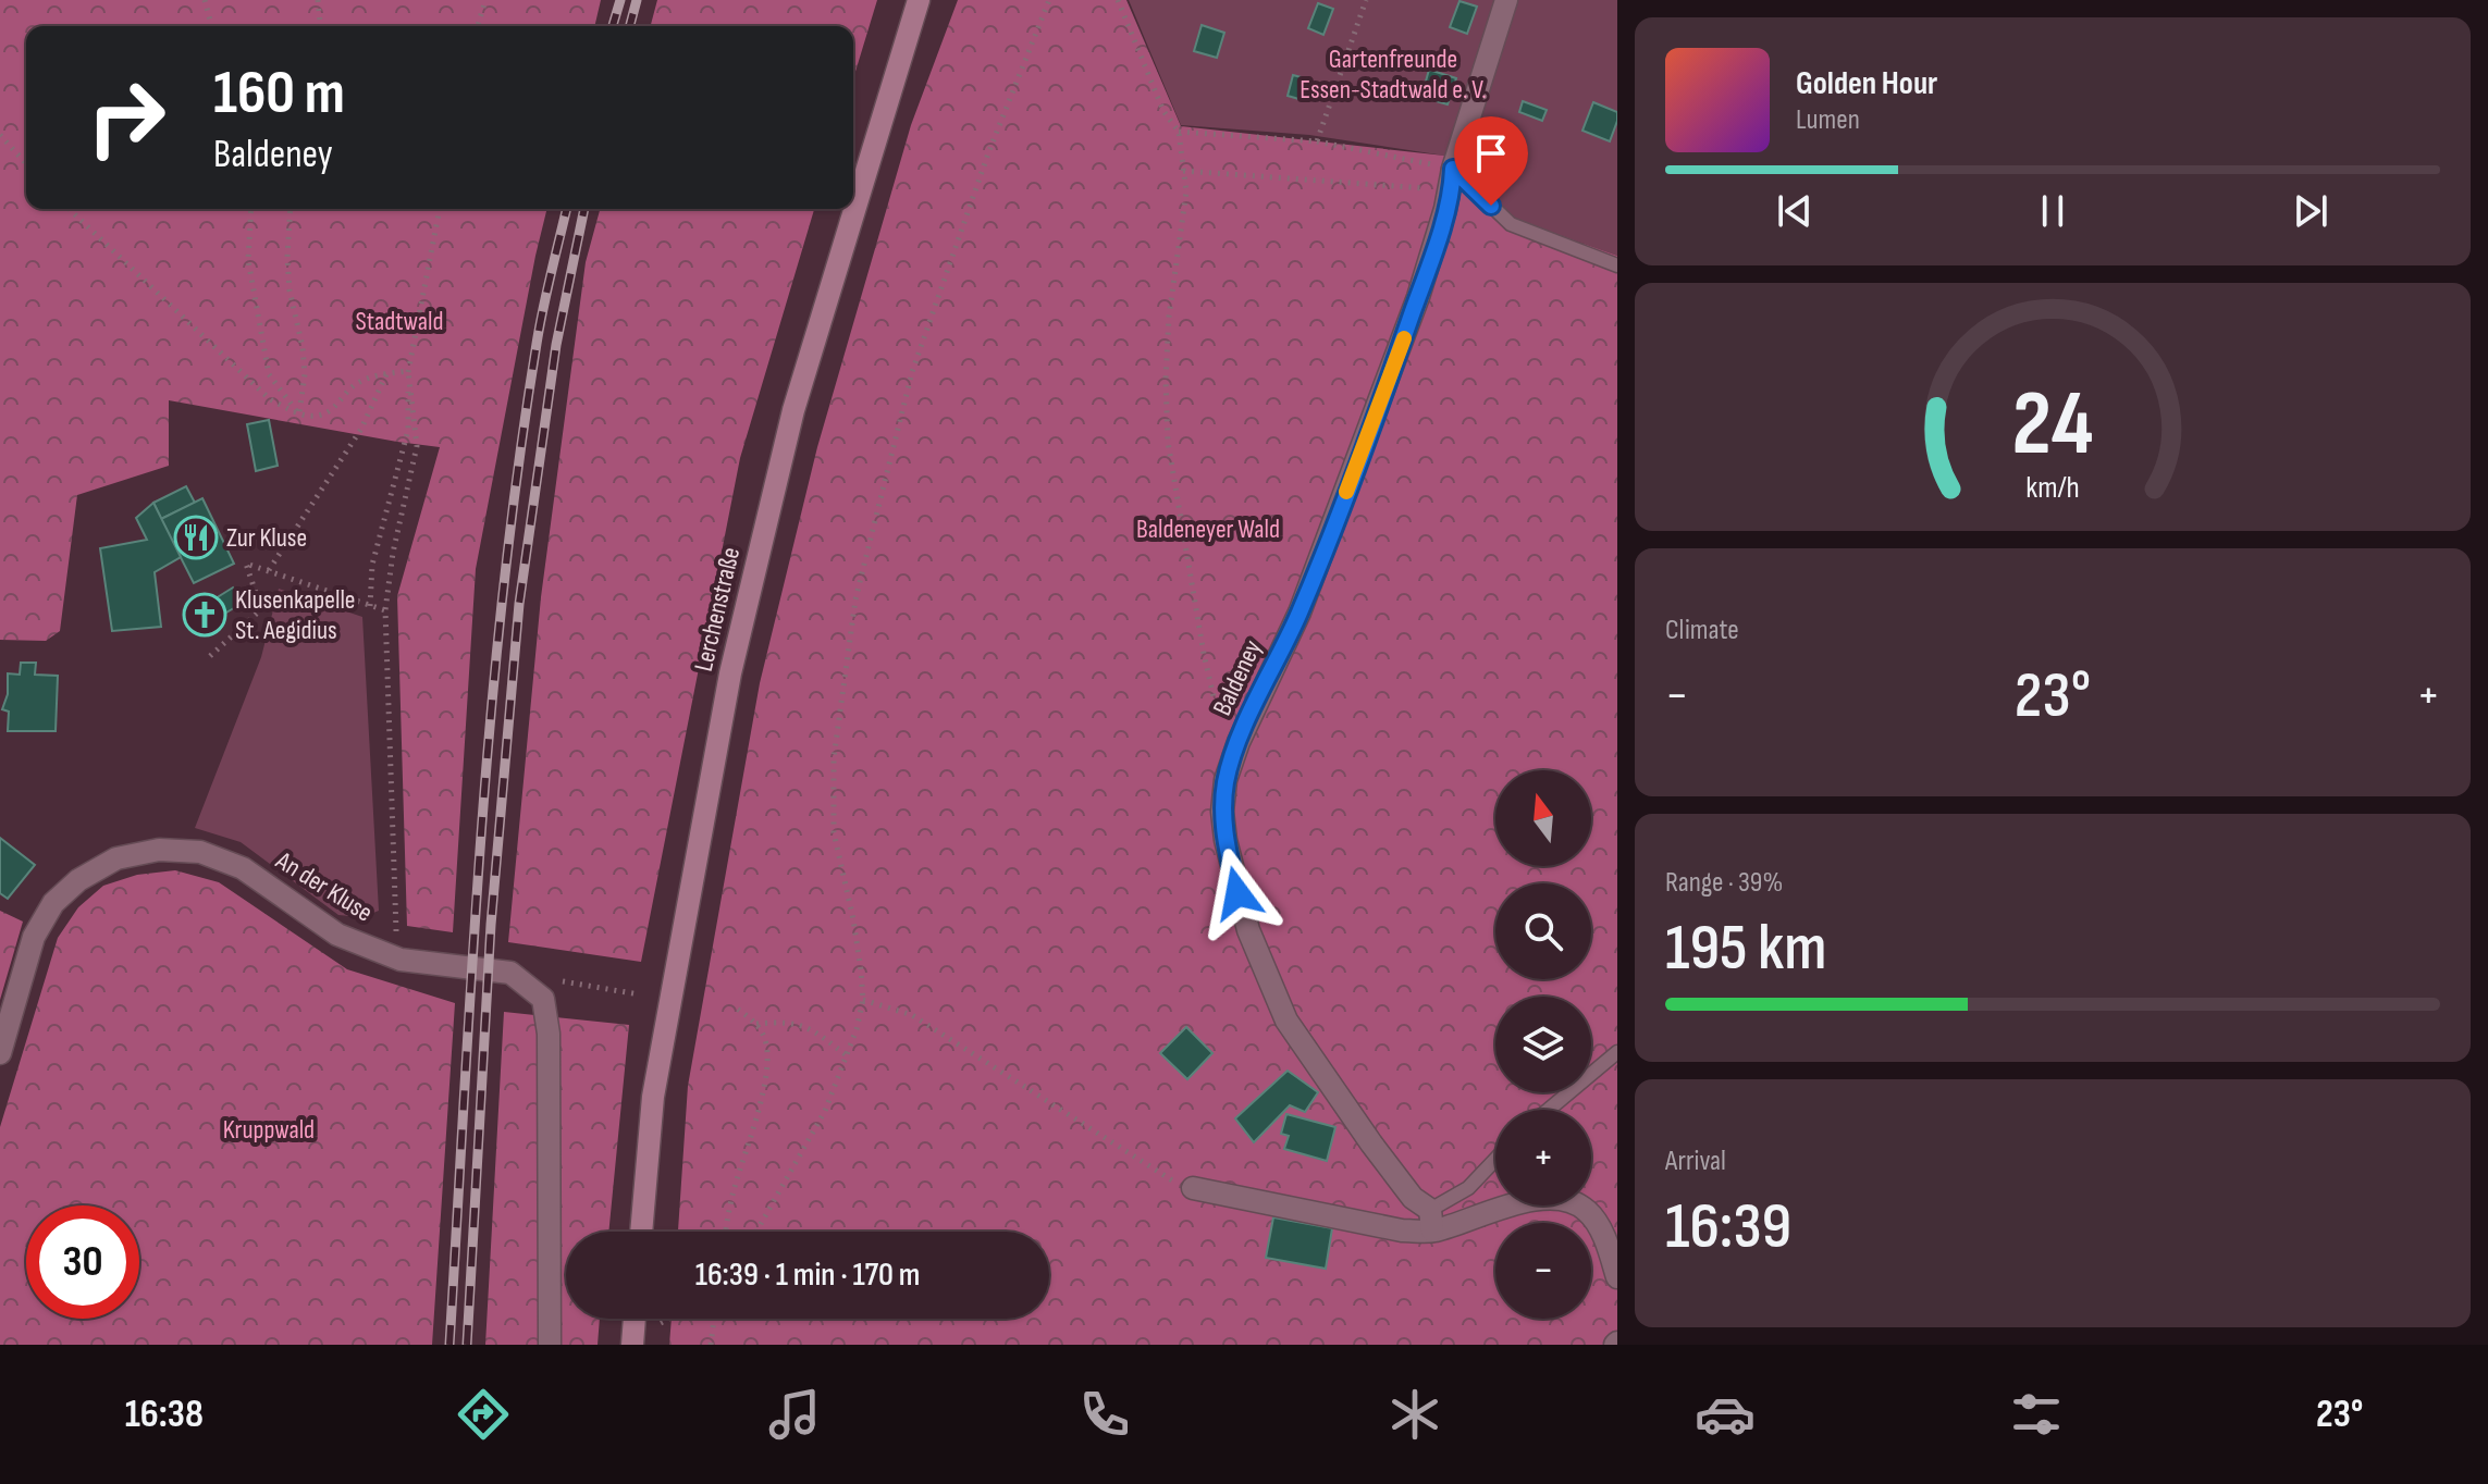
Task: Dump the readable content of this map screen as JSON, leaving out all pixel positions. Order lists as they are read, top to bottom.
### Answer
{
  "streets": {
    "main road": ["Lerchenstraße"],
    "street": ["Baldeney", "An der Kluse"]
  },
  "parks": [
    "Gartenfreunde Essen-Stadtwald e. V.",
    "Stadtwald",
    "Baldeneyer Wald",
    "Kruppwald"
  ],
  "places": {
    "restaurant": ["Zur Kluse"],
    "church": ["Klusenkapelle St. Aegidius"]
  },
  "north": "top",
  "page": {
    "turn": ["160 m", "Baldeney"],
    "song": ["Golden Hour", "Lumen"],
    "tile": [
      "Climate",
      ["Range · 39%", "195 km"],
      ["Arrival", "16:39"]
    ],
    "heat": ["−", "23°", "+"],
    "map_buttons": ["+", "−"],
    "limit": "30",
    "trip": "16:39 · 1 min · 170 m",
    "tabs": ["16:38", "23°"],
    "gauge": ["24", "km/h"]
  }
}
